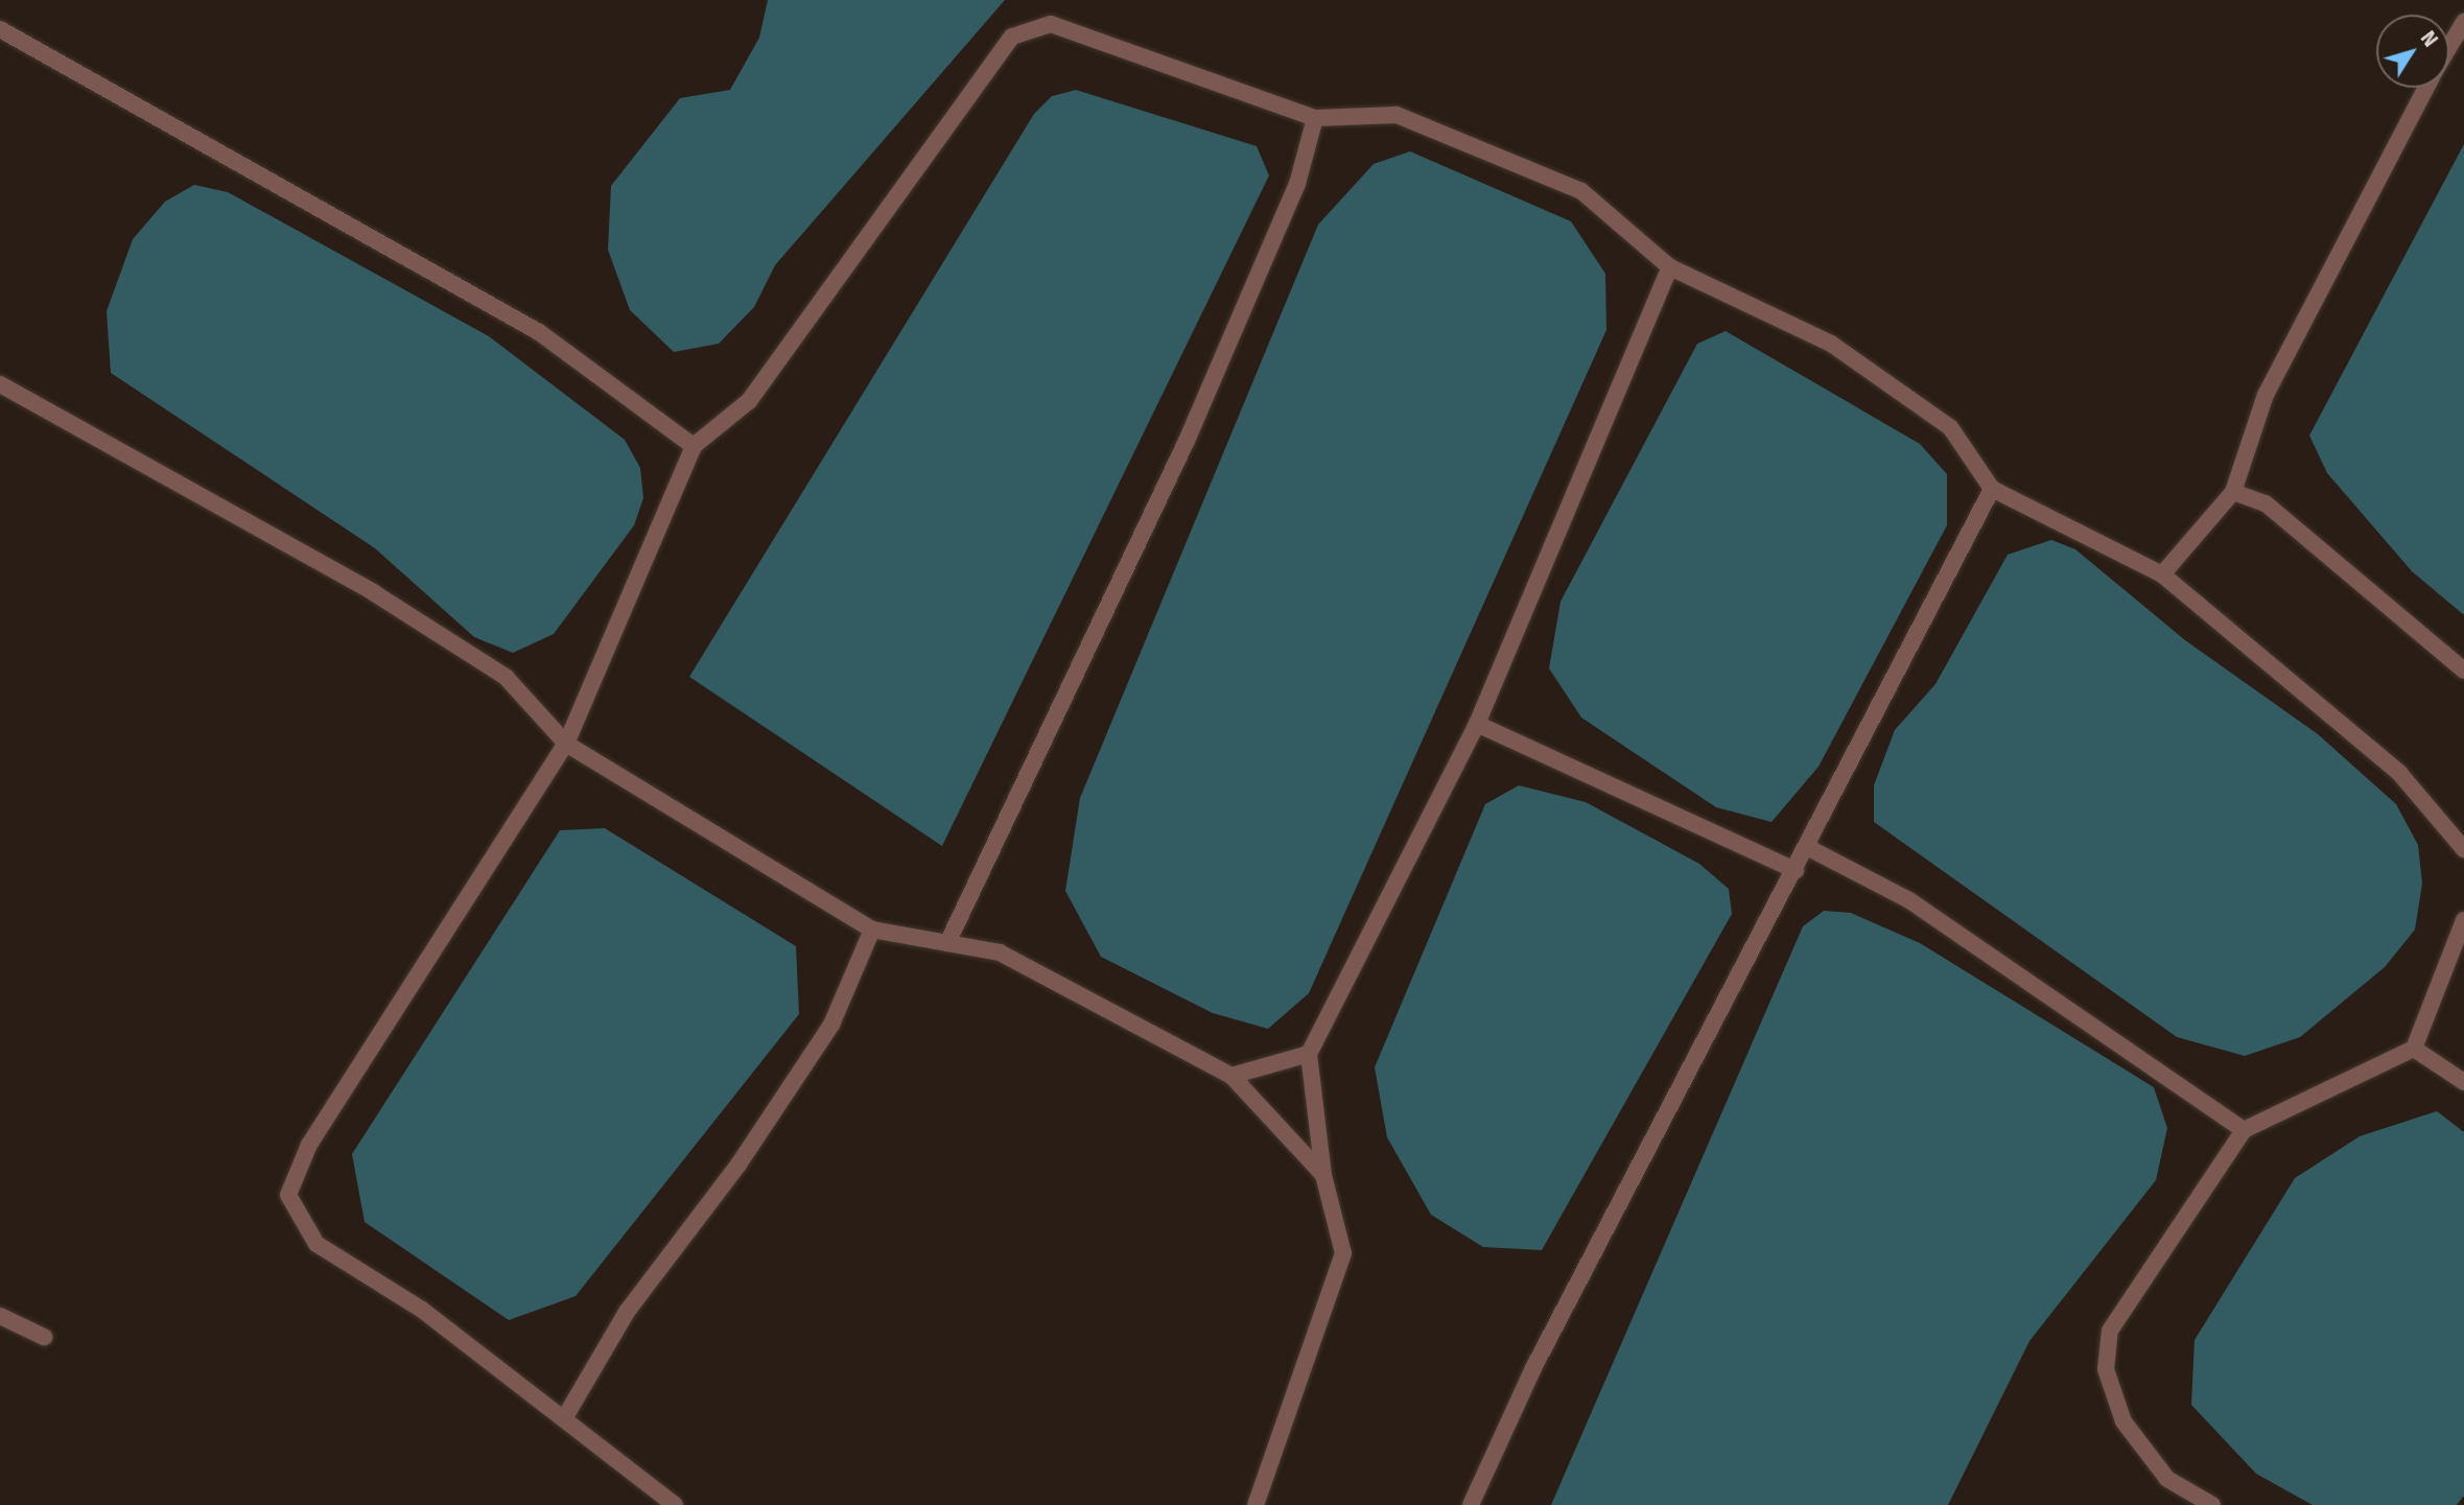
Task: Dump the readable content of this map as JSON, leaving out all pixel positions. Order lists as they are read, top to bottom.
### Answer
{
  "north": "top right"
}
